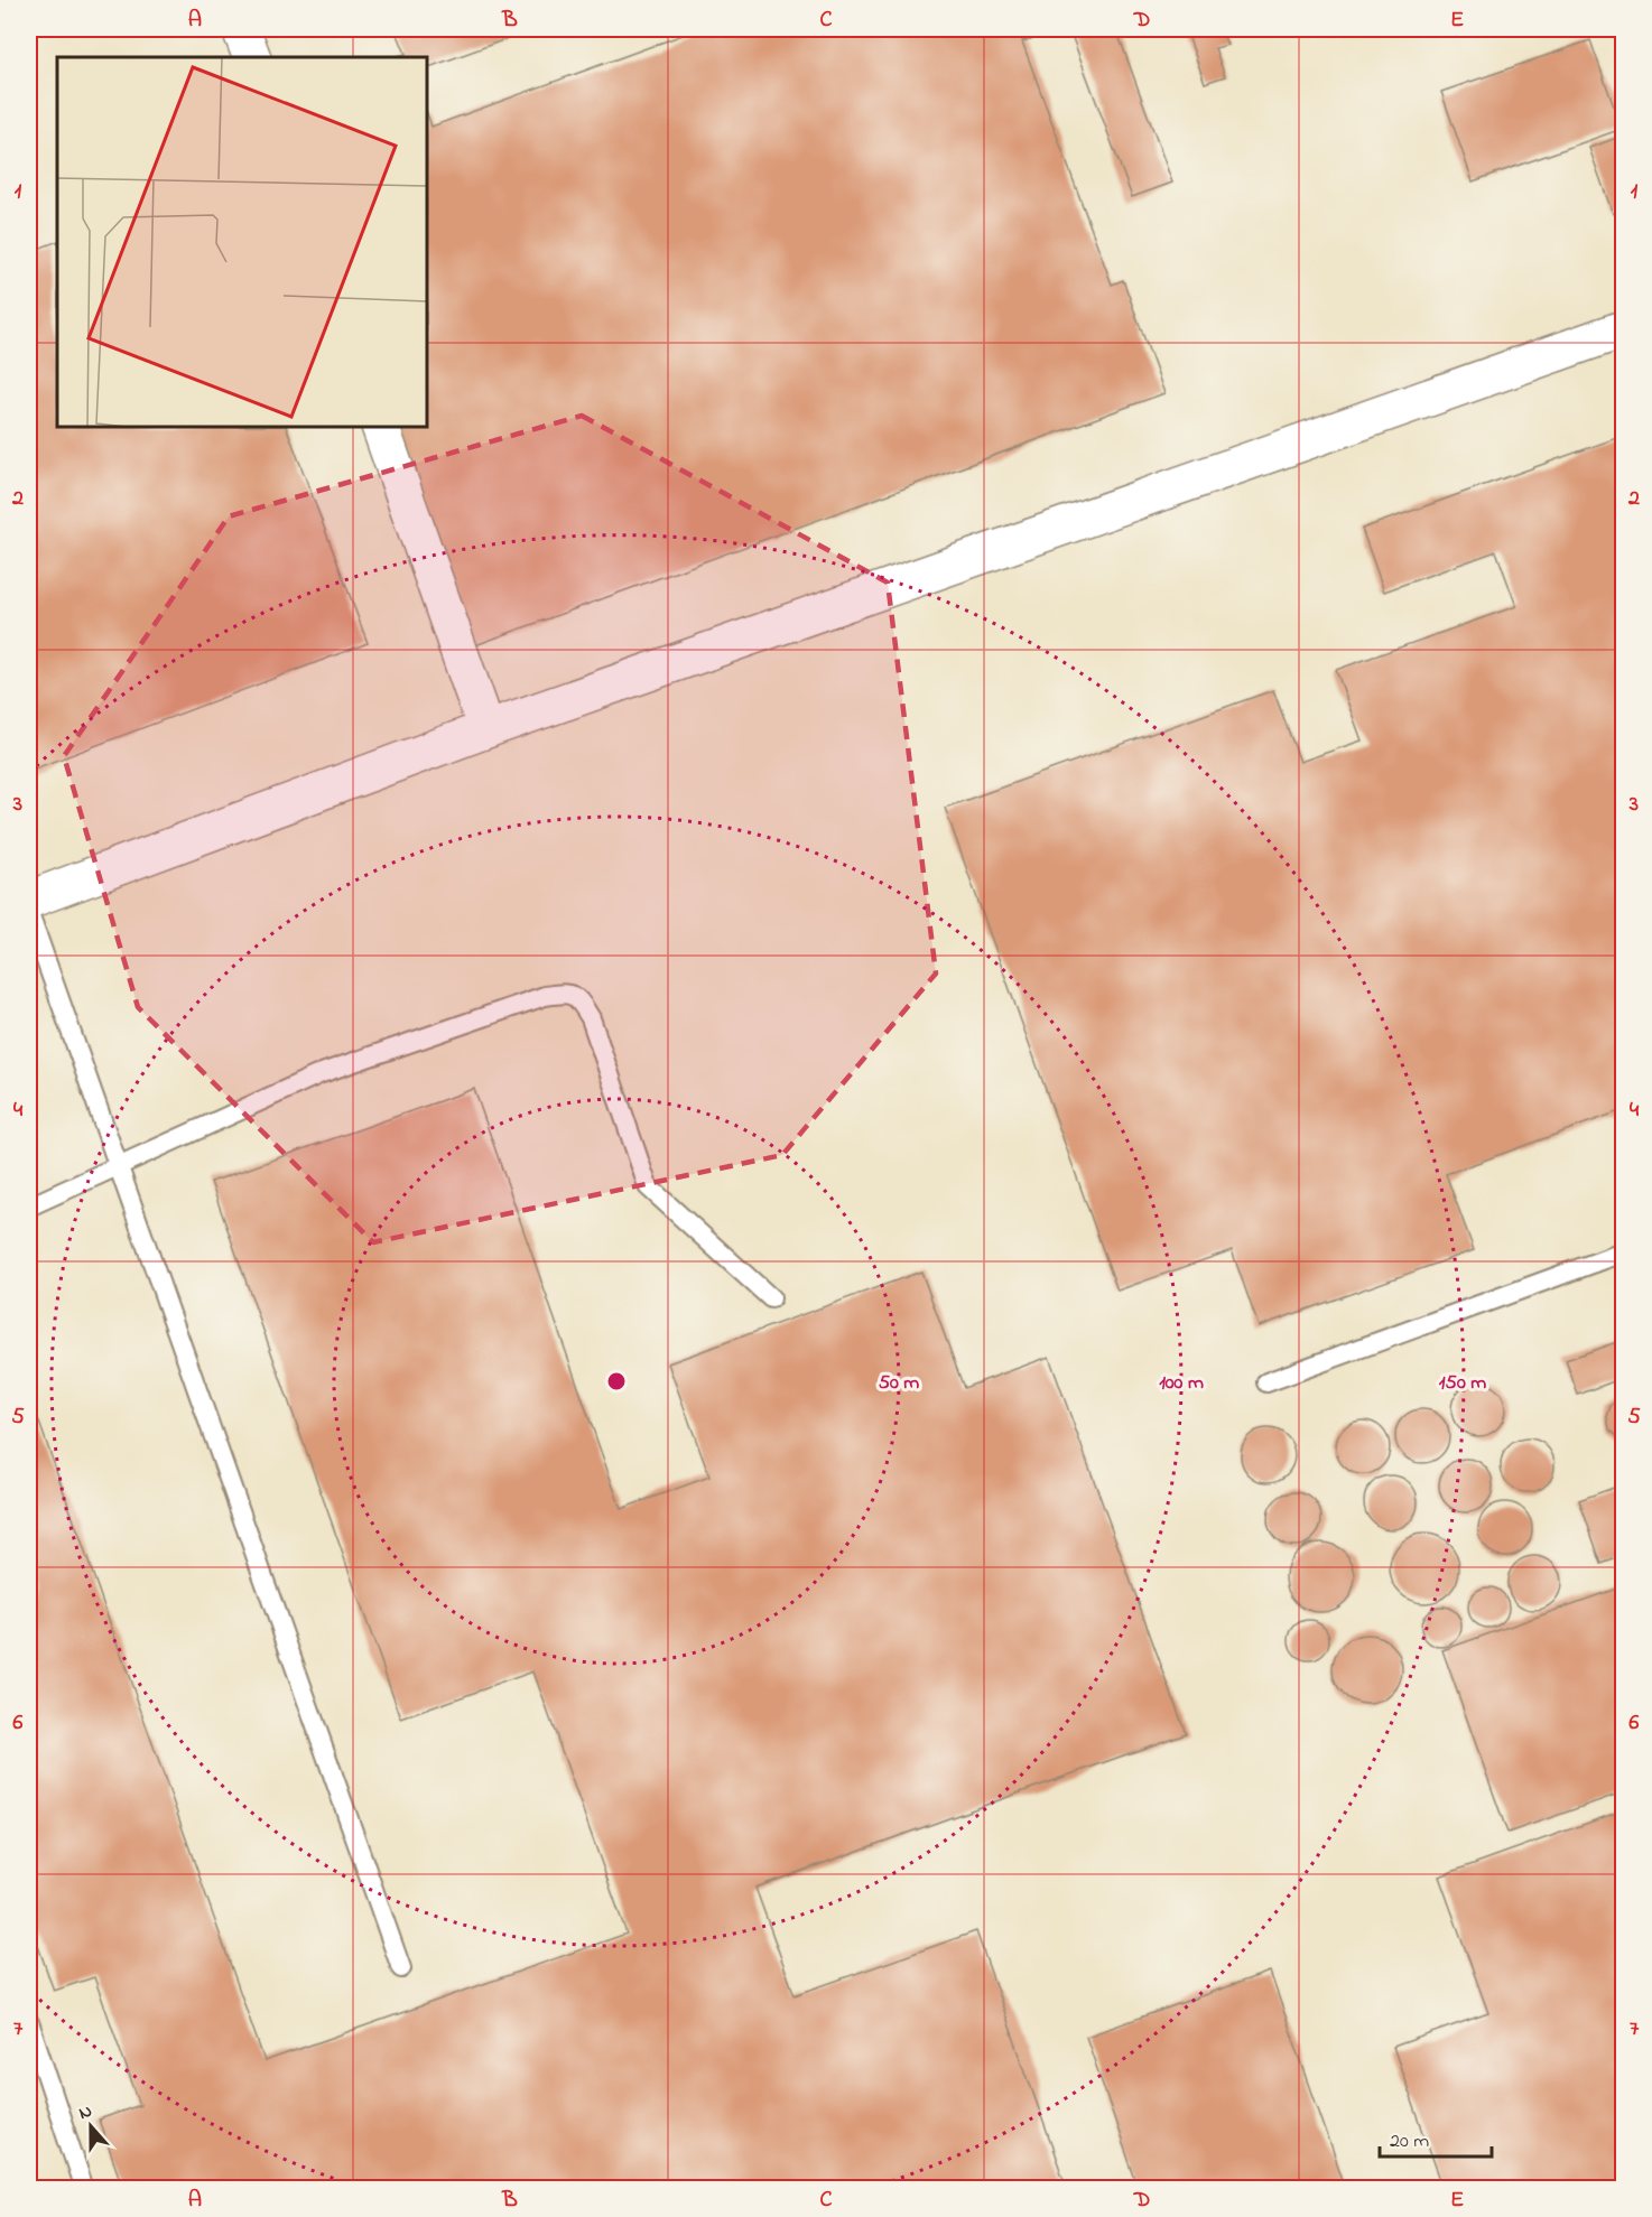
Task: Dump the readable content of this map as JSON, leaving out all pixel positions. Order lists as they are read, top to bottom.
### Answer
{
  "scale_bar": "20 m",
  "north": "top",
  "grid": {
    "columns": [
      "A",
      "B",
      "C",
      "D",
      "E"
    ],
    "rows": [
      "1",
      "2",
      "3",
      "4",
      "5",
      "6",
      "7"
    ]
  },
  "rings": ["50 m", "100 m", "150 m"]
}
